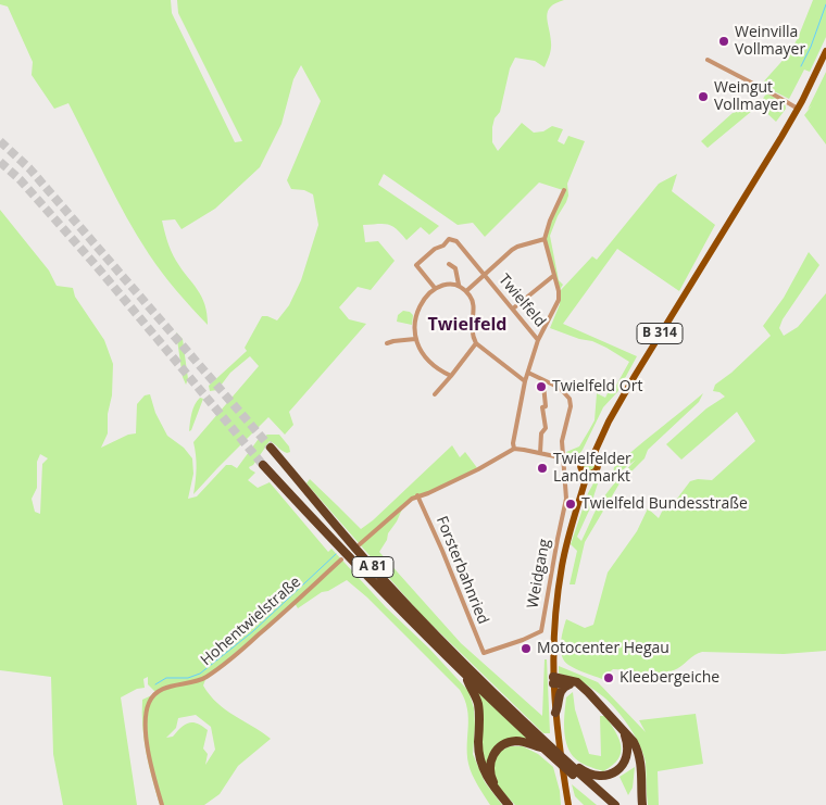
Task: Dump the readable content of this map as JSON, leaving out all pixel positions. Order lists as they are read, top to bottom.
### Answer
{
  "streets": {
    "highway": ["A 81"],
    "main road": ["B 314"],
    "street": [
      "Twielfeld",
      "Forsterbahnried",
      "Weidgang",
      "Hohentwielstraße"
    ]
  },
  "crossings": [
    ["Forsterbahnried", "Weidgang"]
  ],
  "districts": ["Twielfeld"],
  "places": [
    "Weinvilla Vollmayer",
    "Weingut Vollmayer",
    "Twielfeld Ort",
    "Twielfelder Landmarkt",
    "Twielfeld Bundesstraße",
    "Motocenter Hegau",
    "Kleebergeiche"
  ]
}
